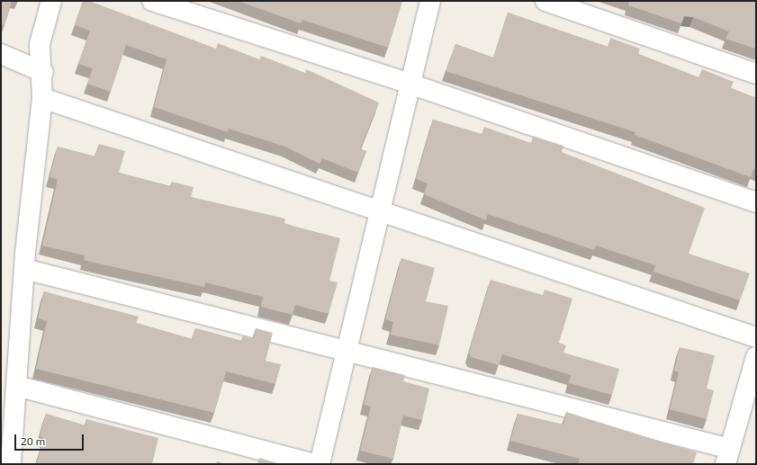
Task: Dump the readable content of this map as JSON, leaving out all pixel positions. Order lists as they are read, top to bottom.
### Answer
{
  "scale_bar": "20 m"
}
